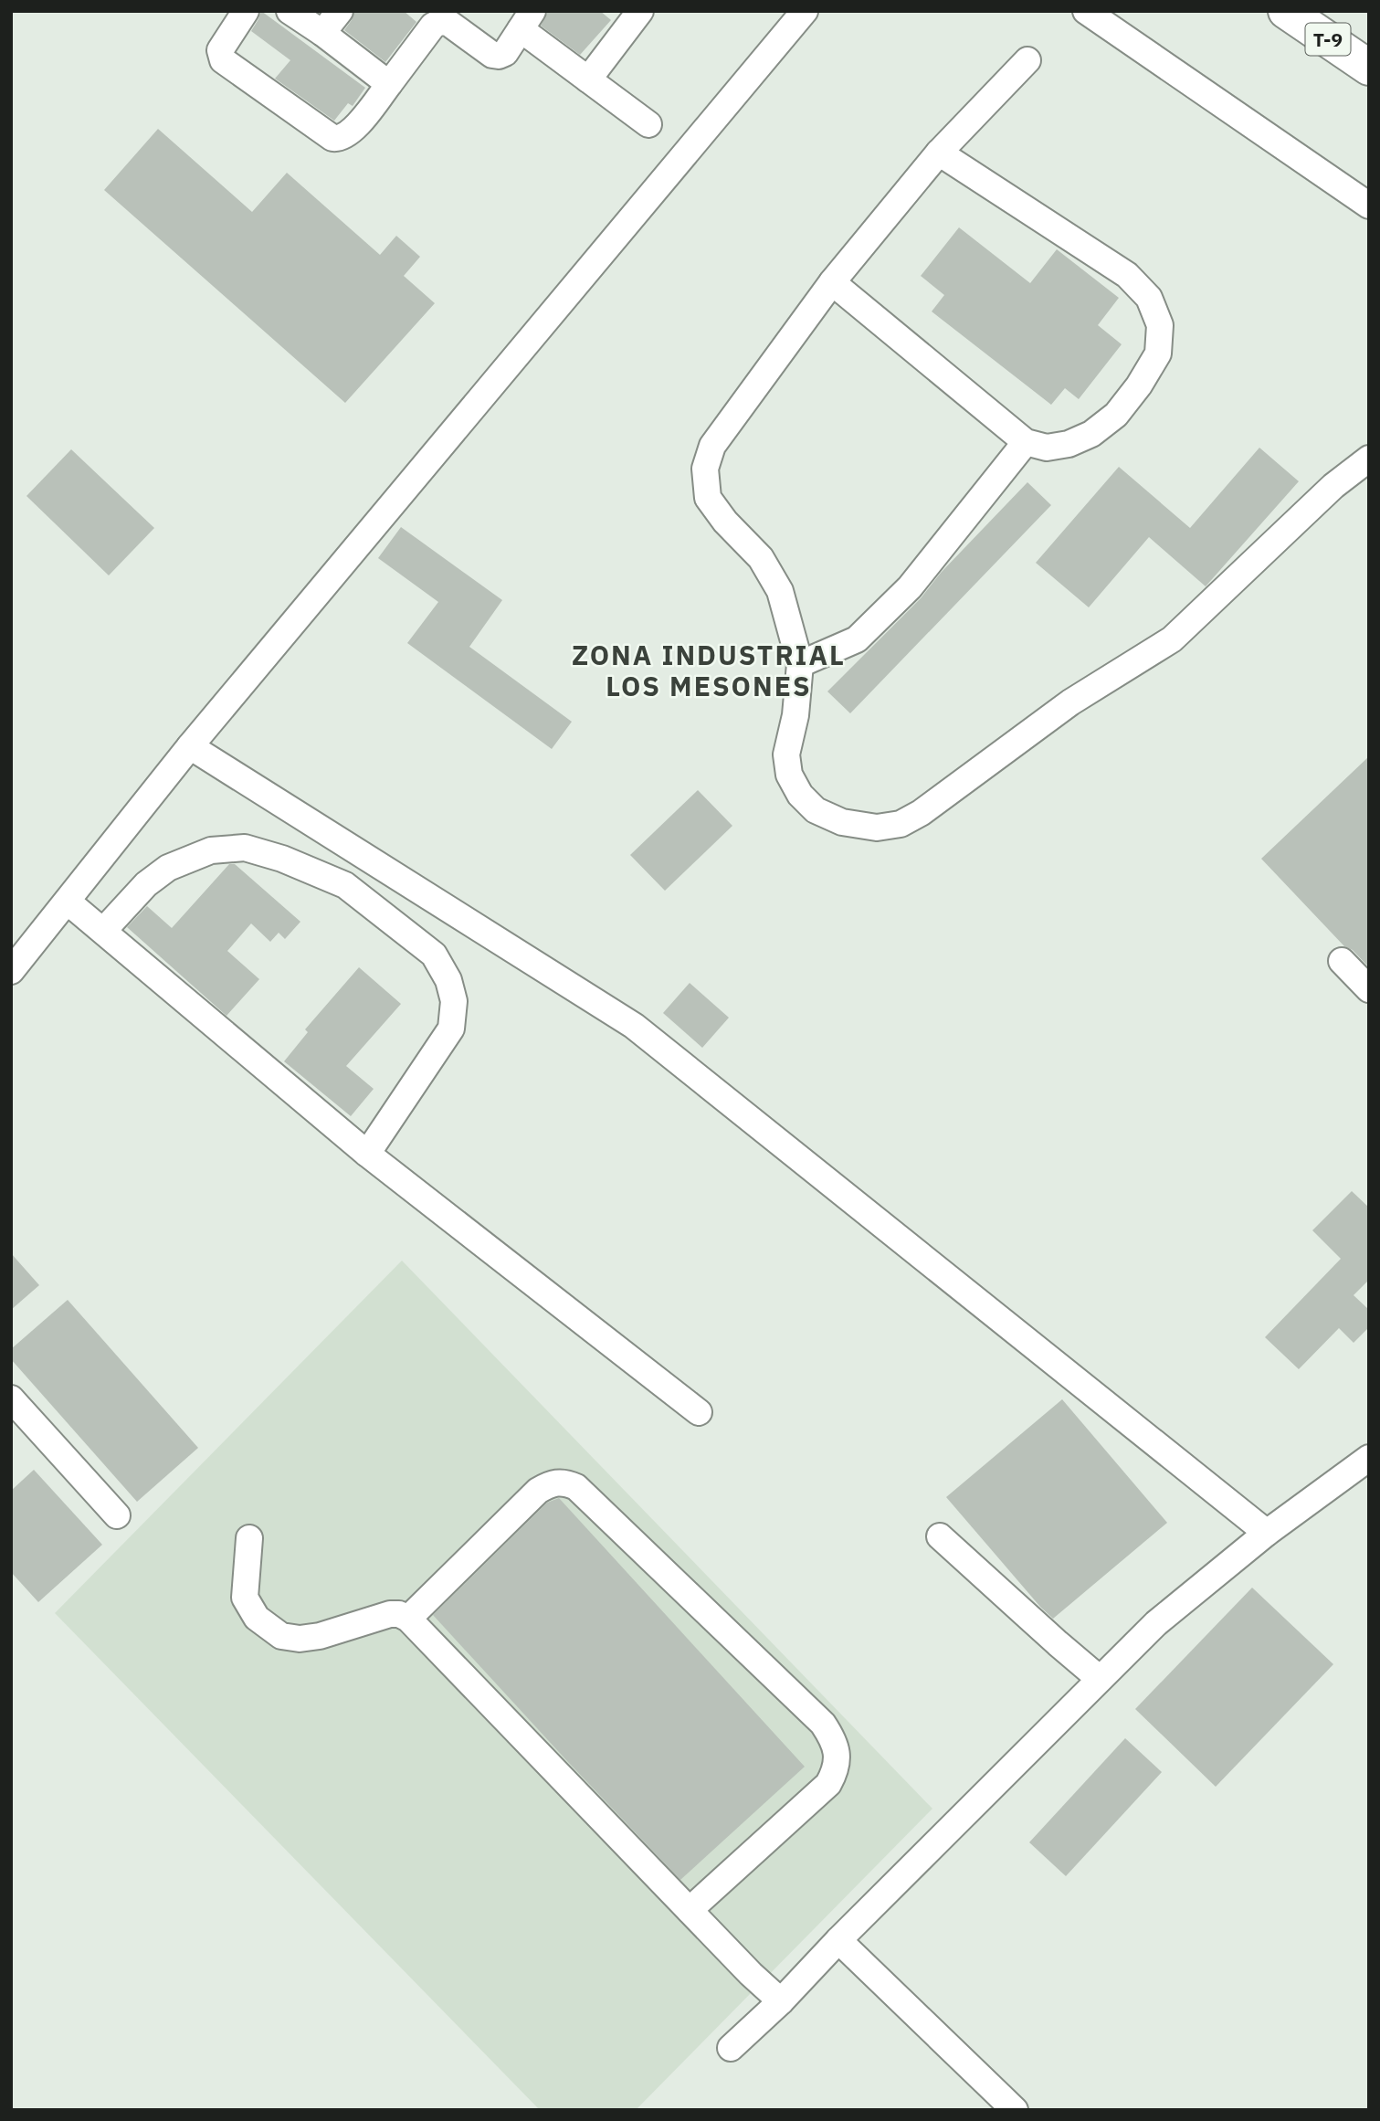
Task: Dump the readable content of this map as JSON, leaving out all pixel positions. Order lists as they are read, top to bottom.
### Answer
{
  "streets": {
    "highway": ["T-9"]
  },
  "districts": ["ZONA INDUSTRIAL LOS MESONES"]
}
